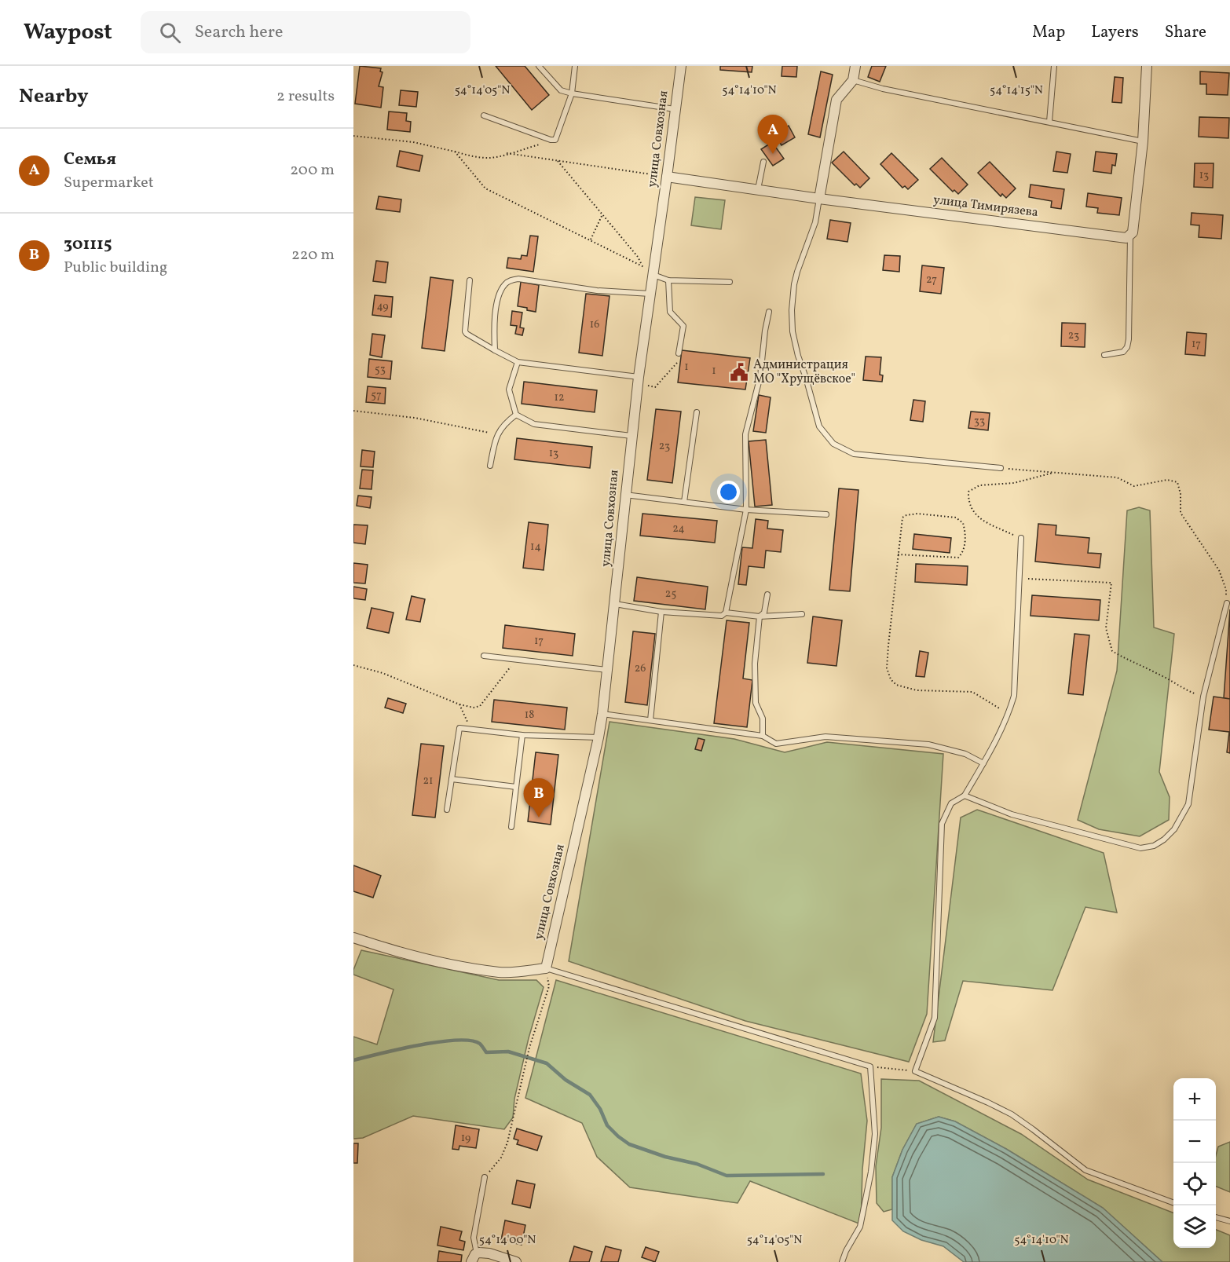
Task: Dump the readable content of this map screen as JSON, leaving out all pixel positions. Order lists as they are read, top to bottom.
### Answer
{
  "streets": {
    "street": ["улица Совхозная", "улица Тимирязева"]
  },
  "crossings": [
    ["улица Совхозная", "улица Тимирязева"]
  ],
  "places": {
    "public building": ["Администрация МО \"Хрущёвское\""]
  },
  "house_numbers": [
    "13",
    "27",
    "49",
    "16",
    "23",
    "17",
    "1",
    "53",
    "1",
    "57",
    "12",
    "33",
    "23",
    "13",
    "24",
    "14",
    "25",
    "17",
    "26",
    "18",
    "21",
    "19"
  ],
  "page": {
    "header": "Waypost",
    "search": "Search here",
    "nav": ["Map", "Layers", "Share"],
    "heading": ["Nearby", "2 results"],
    "pins": ["A", "B"],
    "list": [
      {
        "mark": "A",
        "name": "Семья",
        "note": "Supermarket",
        "value": "200 m"
      },
      {
        "mark": "B",
        "name": "301115",
        "note": "Public building",
        "value": "220 m"
      }
    ],
    "map_buttons": ["+", "−"]
  },
  "coordinates": [
    "54°14'05\"N",
    "54°14'10\"N",
    "54°14'15\"N",
    "54°14'00\"N"
  ]
}
